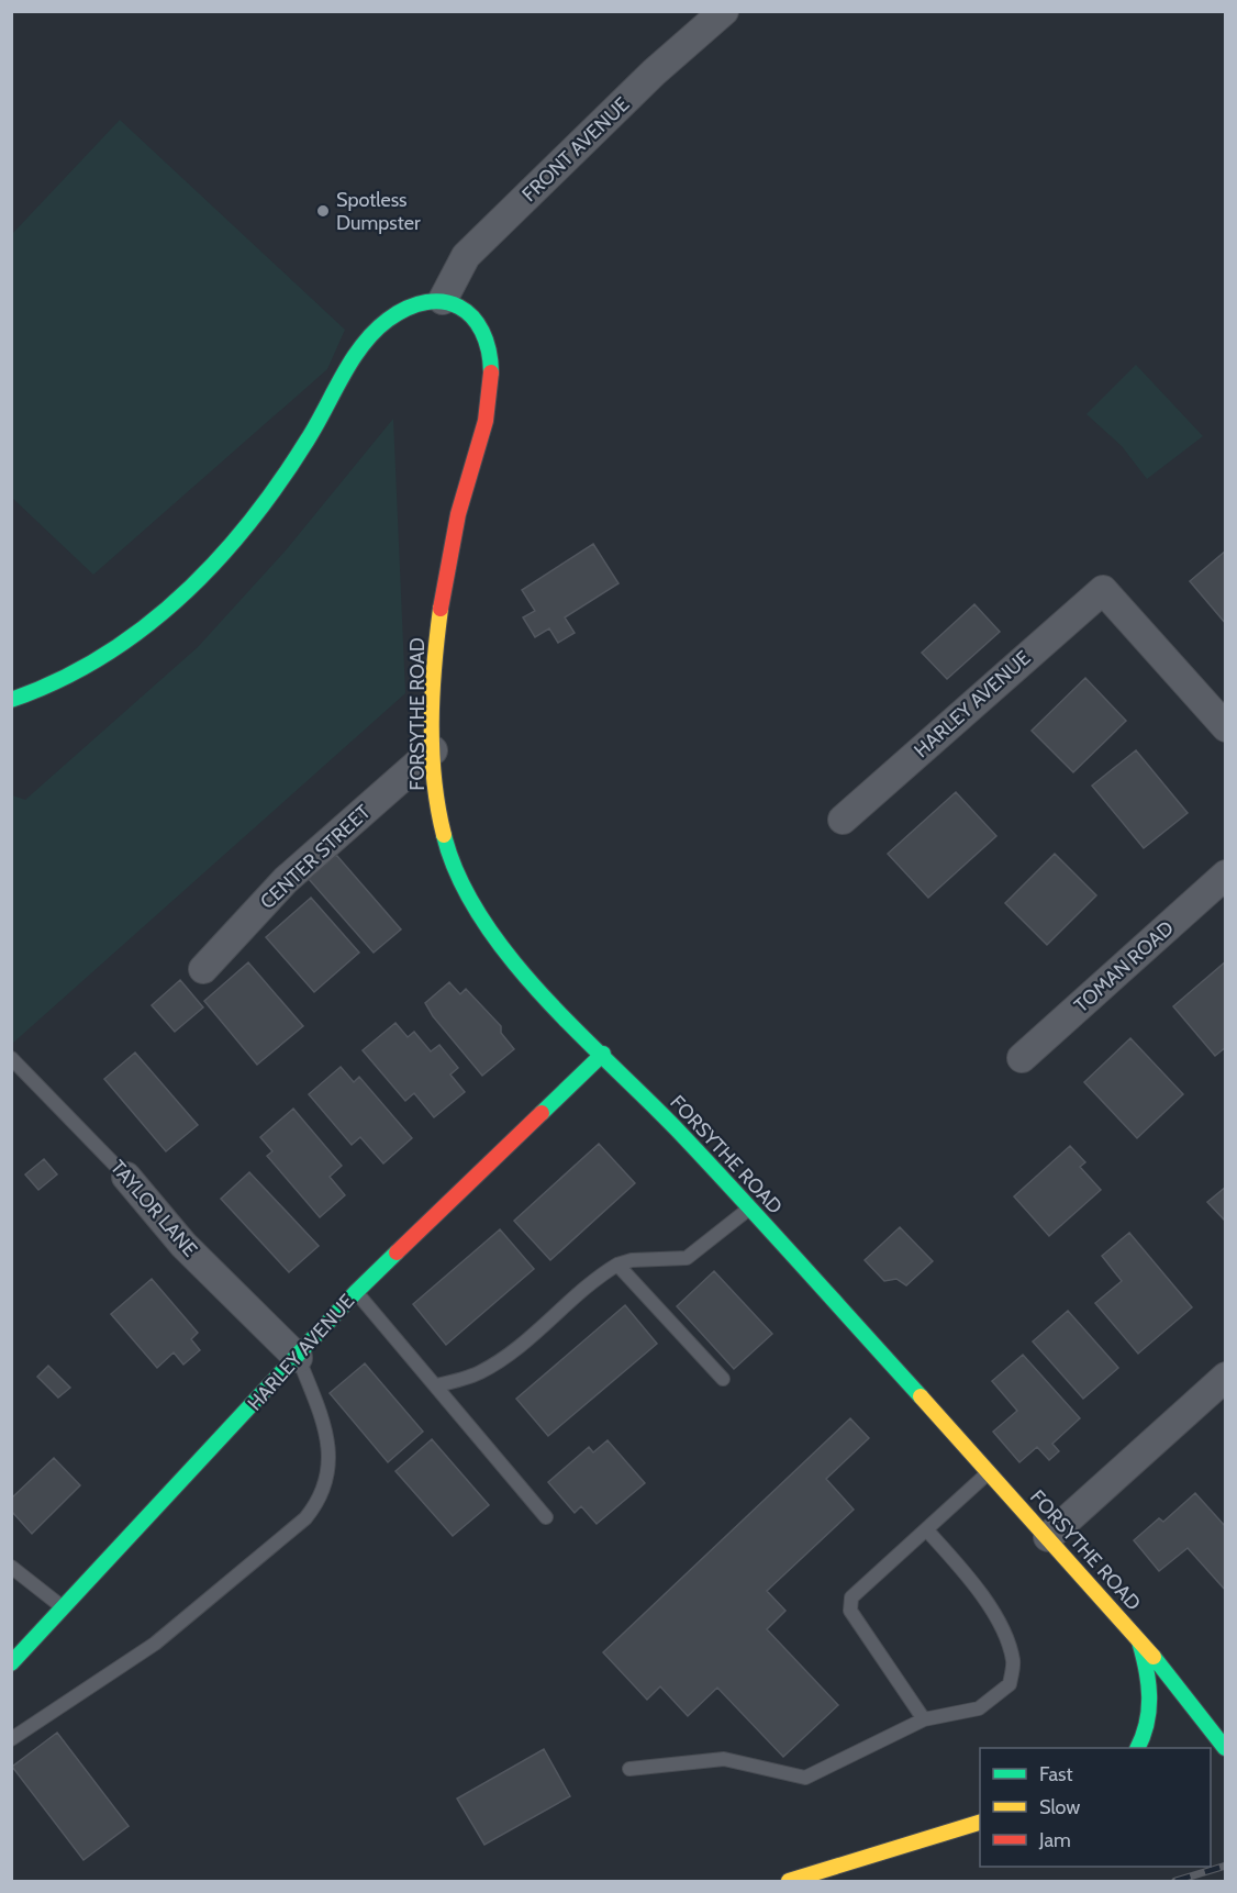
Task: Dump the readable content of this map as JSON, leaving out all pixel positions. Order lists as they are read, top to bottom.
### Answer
{
  "streets": {
    "street": [
      "FRONT AVENUE",
      "HARLEY AVENUE",
      "FORSYTHE ROAD",
      "CENTER STREET",
      "TOMAN ROAD",
      "TAYLOR LANE"
    ]
  },
  "crossings": [
    ["FRONT AVENUE", "FORSYTHE ROAD"],
    ["HARLEY AVENUE", "FORSYTHE ROAD"],
    ["HARLEY AVENUE", "TAYLOR LANE"],
    ["FORSYTHE ROAD", "CENTER STREET"]
  ],
  "places": ["Spotless Dumpster"],
  "legend": ["Fast", "Slow", "Jam"]
}
